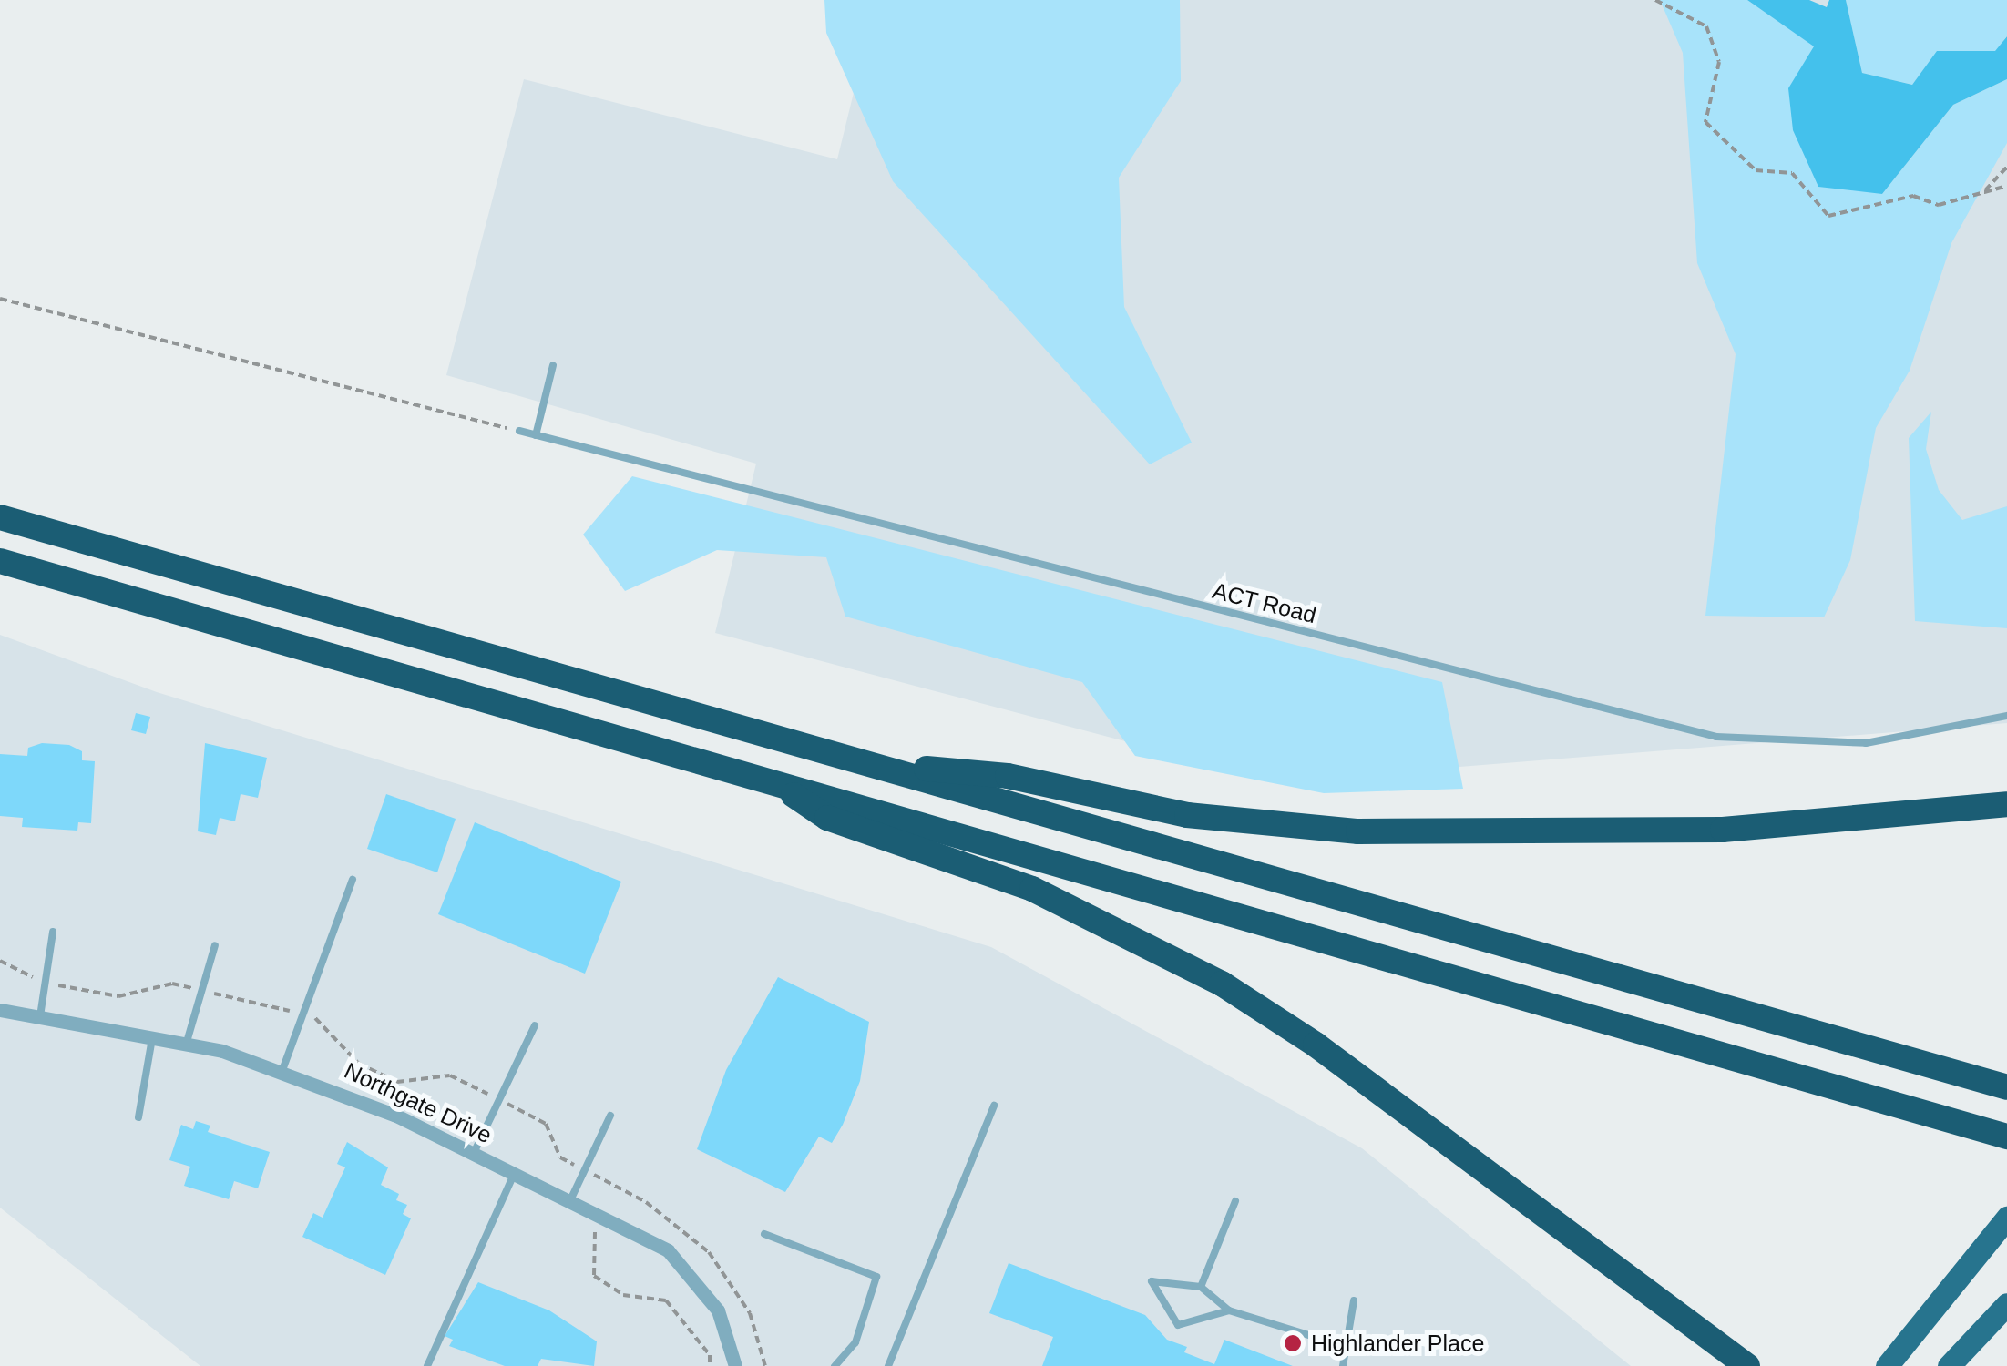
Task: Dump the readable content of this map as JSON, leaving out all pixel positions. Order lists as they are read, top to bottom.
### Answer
{
  "streets": {
    "street": ["Northgate Drive"],
    "lane": ["ACT Road"]
  },
  "places": ["Highlander Place"]
}
